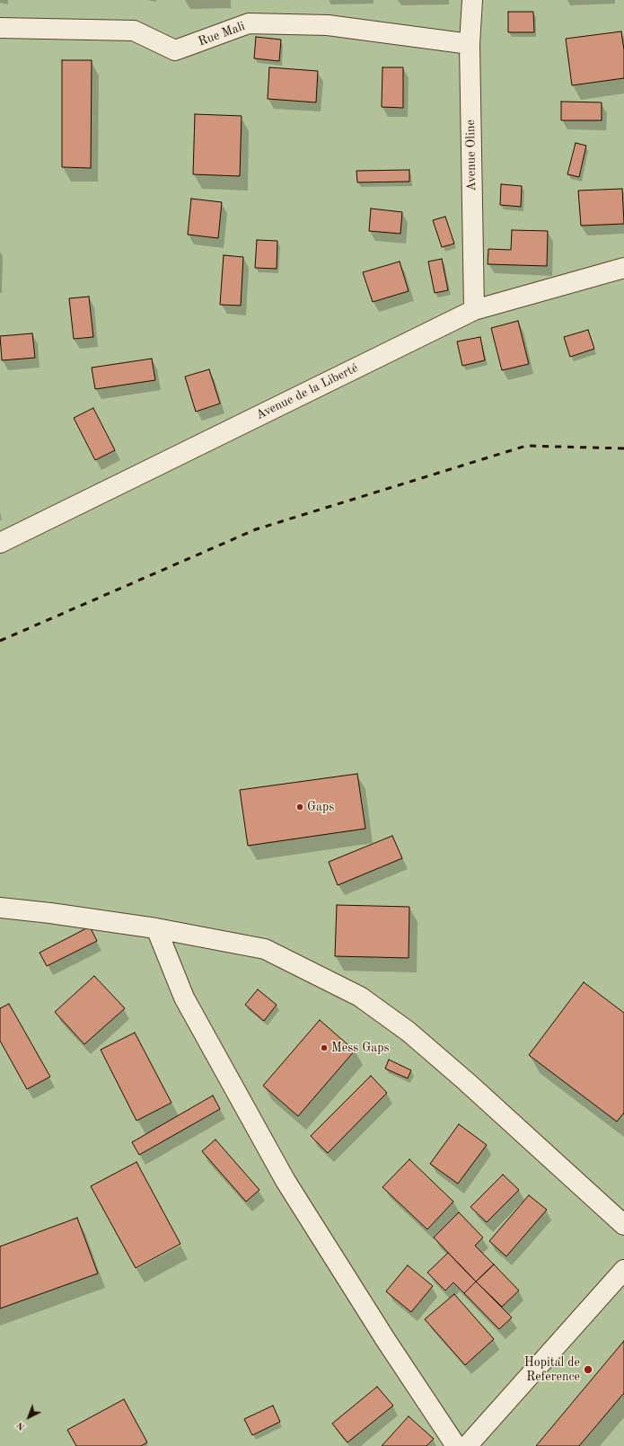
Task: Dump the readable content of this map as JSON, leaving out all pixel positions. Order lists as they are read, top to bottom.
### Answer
{
  "streets": {
    "street": ["Rue Mali", "Avenue Oline", "Avenue de la Liberté"]
  },
  "crossings": [
    ["Rue Mali", "Avenue Oline"],
    ["Avenue Oline", "Avenue de la Liberté"]
  ],
  "places": ["Gaps", "Mess Gaps", "Hopital de Reference"],
  "north": "bottom left"
}
